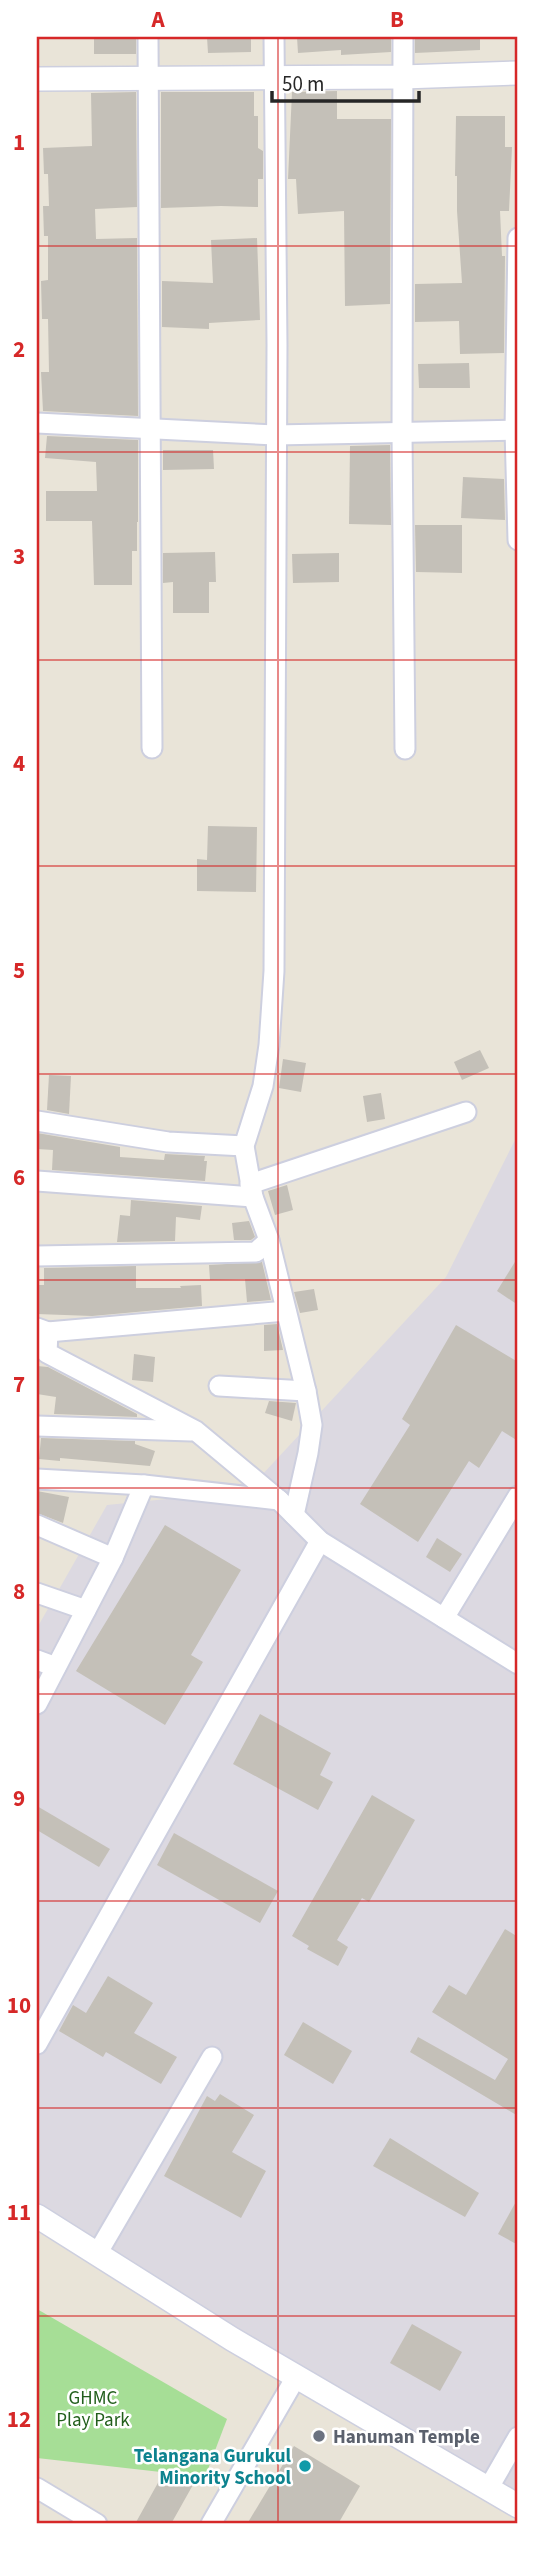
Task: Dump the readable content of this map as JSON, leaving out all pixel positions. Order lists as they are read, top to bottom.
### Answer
{
  "parks": ["GHMC Play Park"],
  "places": ["Hanuman Temple", "Telangana Gurukul Minority School"],
  "scale_bar": "50 m",
  "grid": {
    "columns": ["A", "B"],
    "rows": [
      "1",
      "2",
      "3",
      "4",
      "5",
      "6",
      "7",
      "8",
      "9",
      "10",
      "11",
      "12"
    ]
  }
}
